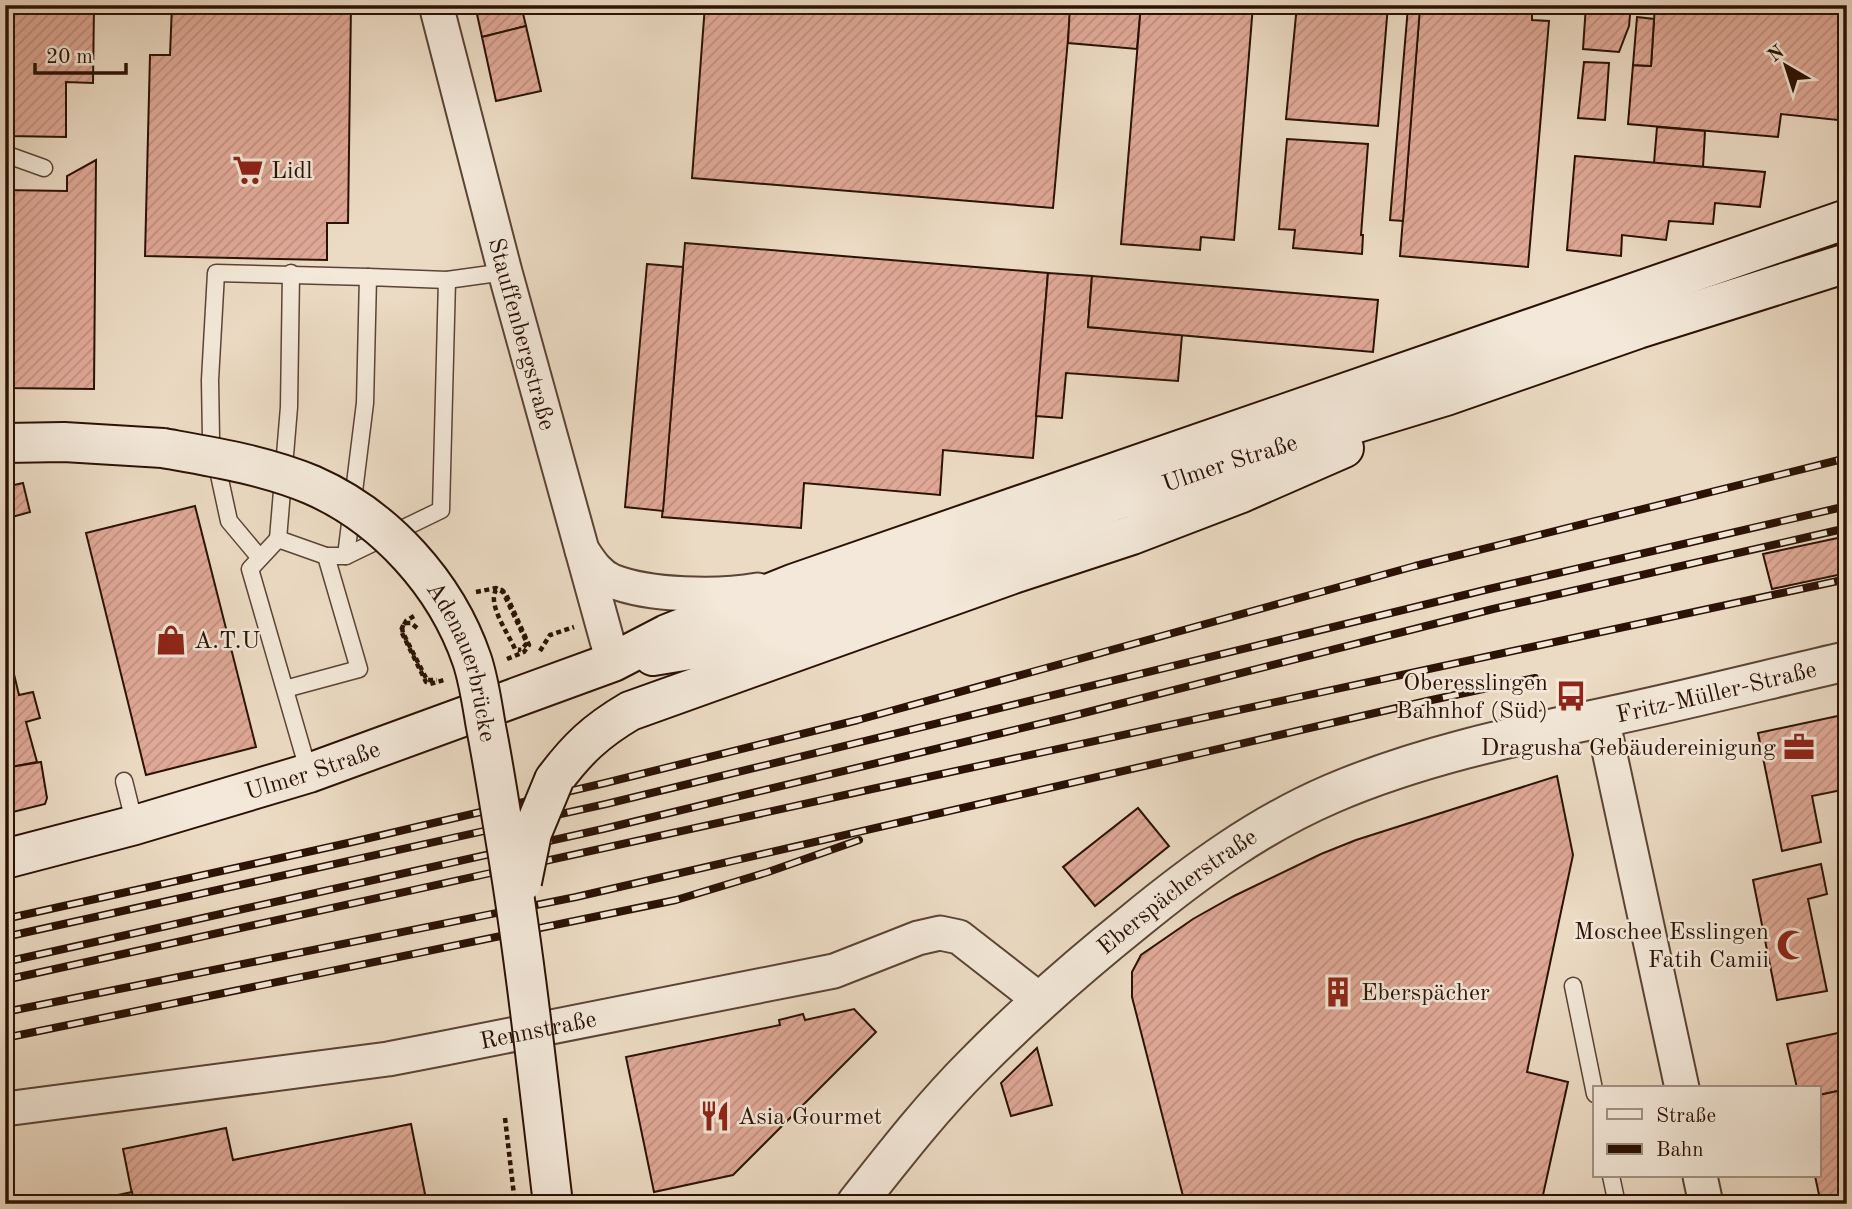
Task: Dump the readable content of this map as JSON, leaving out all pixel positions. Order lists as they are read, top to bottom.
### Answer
{
  "streets": {
    "main road": [
      "Ulmer Straße",
      "Adenauerbrücke",
      "Fritz-Müller-Straße",
      "Eberspächerstraße"
    ],
    "street": ["Stauffenbergstraße", "Rennstraße"]
  },
  "crossings": [
    ["Stauffenbergstraße", "Ulmer Straße"],
    ["Fritz-Müller-Straße", "Eberspächerstraße"],
    ["Eberspächerstraße", "Rennstraße"]
  ],
  "places": {
    "supermarket": ["Lidl"],
    "shop": ["A.T.U"],
    "bus stop": ["Oberesslingen Bahnhof (Süd)"],
    "office": ["Dragusha Gebäudereinigung"],
    "mosque": ["Moschee Esslingen Fatih Camii"],
    "building": ["Eberspächer"],
    "restaurant": ["Asia Gourmet"]
  },
  "legend": ["Straße", "Bahn"],
  "scale_bar": "20 m",
  "north": "top left"
}
